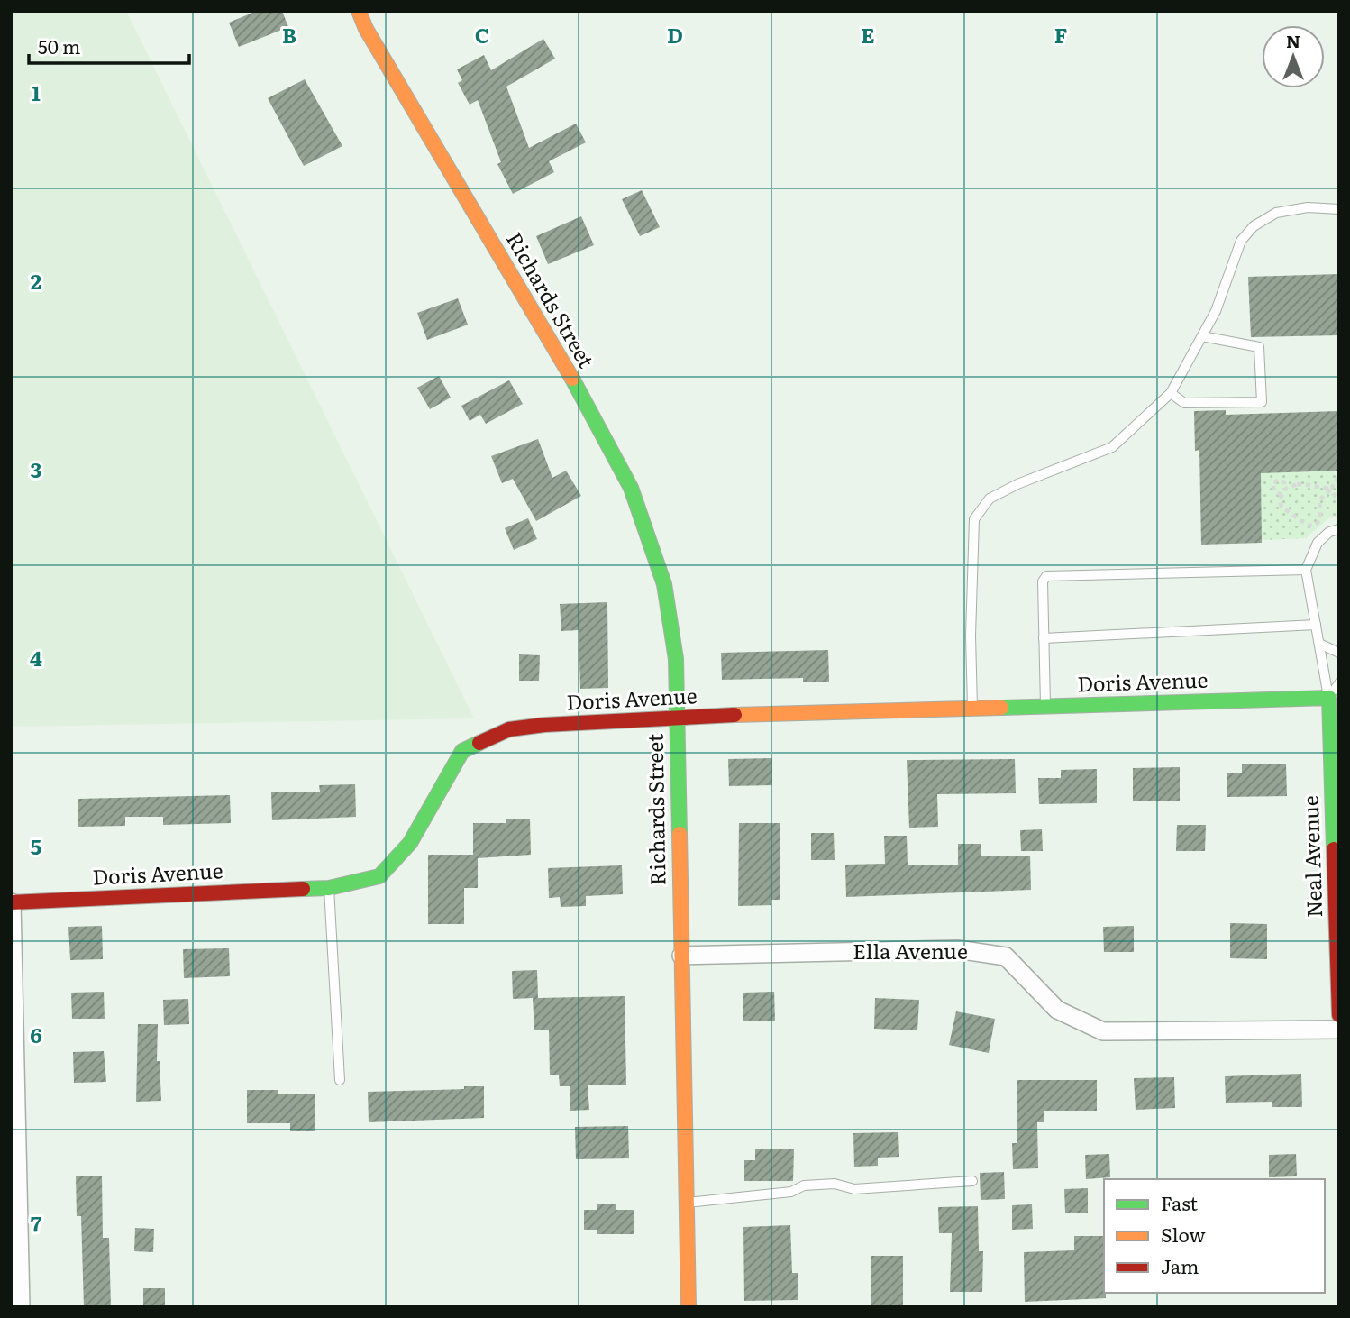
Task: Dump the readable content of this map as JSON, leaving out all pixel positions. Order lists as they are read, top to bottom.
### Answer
{
  "streets": {
    "street": [
      "Richards Street",
      "Doris Avenue",
      "Neal Avenue",
      "Ella Avenue"
    ]
  },
  "crossings": [
    ["Richards Street", "Doris Avenue"],
    ["Richards Street", "Ella Avenue"],
    ["Doris Avenue", "Neal Avenue"]
  ],
  "legend": ["Fast", "Slow", "Jam"],
  "scale_bar": "50 m",
  "north": "top",
  "grid": {
    "columns": [
      "B",
      "C",
      "D",
      "E",
      "F"
    ],
    "rows": [
      "1",
      "2",
      "3",
      "4",
      "5",
      "6",
      "7"
    ]
  }
}
